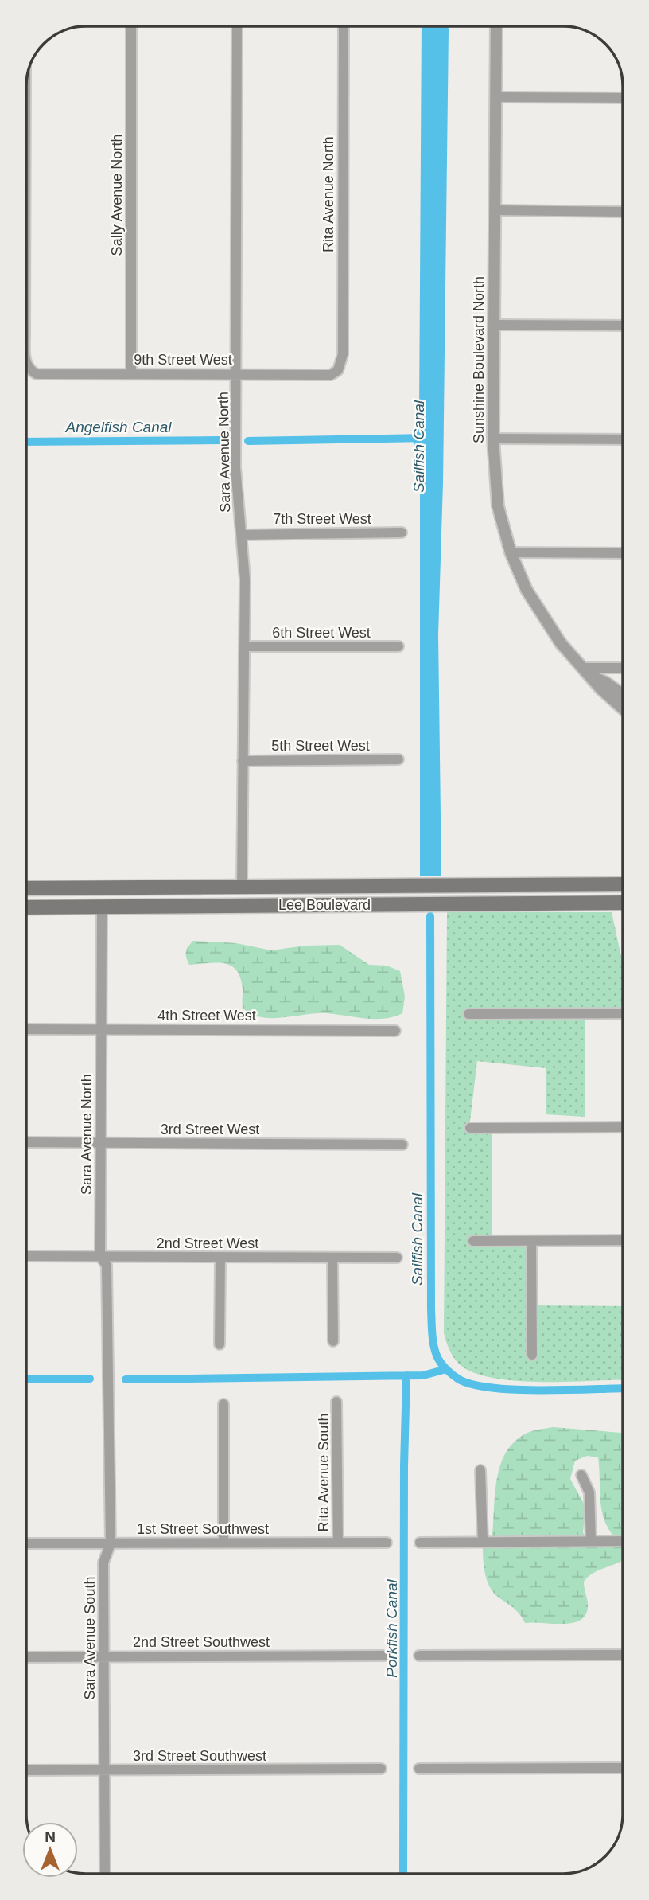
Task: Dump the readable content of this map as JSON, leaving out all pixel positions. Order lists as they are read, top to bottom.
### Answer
{
  "streets": {
    "main road": ["Lee Boulevard"],
    "street": [
      "Rita Avenue North",
      "Sally Avenue North",
      "9th Street West",
      "Sunshine Boulevard North",
      "Sara Avenue North",
      "7th Street West",
      "6th Street West",
      "5th Street West",
      "4th Street West",
      "3rd Street West",
      "2nd Street West",
      "Rita Avenue South",
      "1st Street Southwest",
      "Sara Avenue South",
      "2nd Street Southwest",
      "3rd Street Southwest"
    ]
  },
  "crossings": [
    ["Rita Avenue North", "9th Street West"],
    ["Sally Avenue North", "9th Street West"],
    ["9th Street West", "Sara Avenue North"],
    ["Sara Avenue North", "7th Street West"],
    ["Sara Avenue North", "6th Street West"],
    ["Sara Avenue North", "5th Street West"],
    ["Sara Avenue North", "Lee Boulevard"],
    ["Sara Avenue North", "4th Street West"],
    ["Sara Avenue North", "3rd Street West"],
    ["Sara Avenue North", "2nd Street West"],
    ["Sara Avenue North", "Sara Avenue South"],
    ["Rita Avenue South", "1st Street Southwest"],
    ["1st Street Southwest", "Sara Avenue South"],
    ["Sara Avenue South", "2nd Street Southwest"],
    ["Sara Avenue South", "3rd Street Southwest"]
  ],
  "water": ["Angelfish Canal", "Sailfish Canal", "Porkfish Canal"],
  "north": "top"
}
